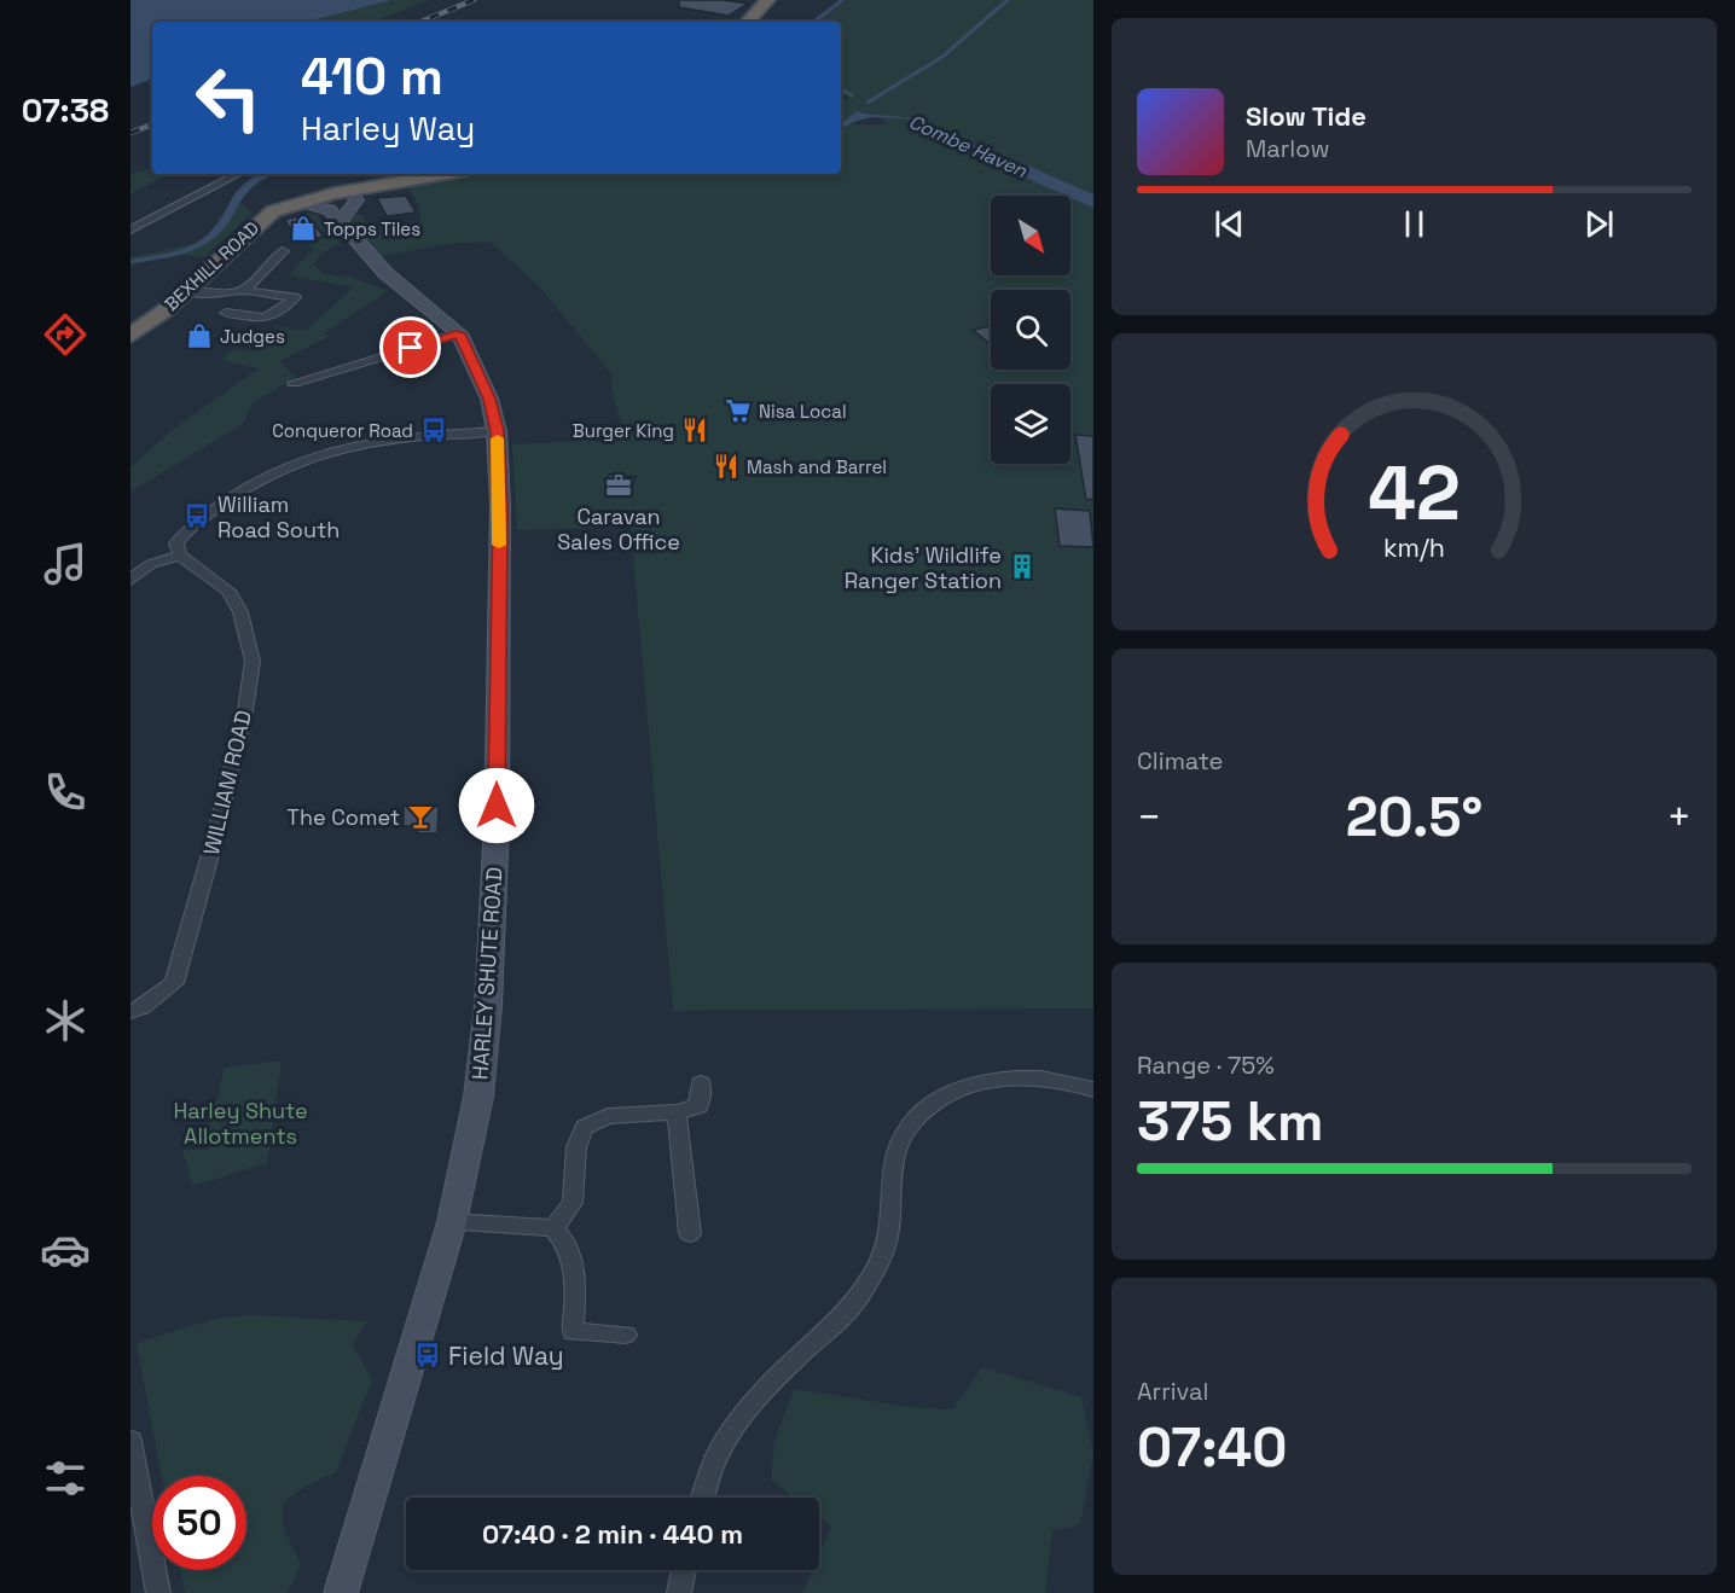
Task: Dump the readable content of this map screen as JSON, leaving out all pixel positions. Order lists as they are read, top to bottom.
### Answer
{
  "streets": {
    "highway": ["BEXHILL ROAD"],
    "main road": ["HARLEY SHUTE ROAD"],
    "street": ["WILLIAM ROAD"]
  },
  "crossings": [
    ["BEXHILL ROAD", "HARLEY SHUTE ROAD"]
  ],
  "water": ["Combe Haven"],
  "parks": ["Harley Shute Allotments"],
  "places": {
    "shop": ["Topps Tiles", "Judges"],
    "supermarket": ["Nisa Local"],
    "bus stop": ["Conqueror Road", "William Road South", "Field Way"],
    "restaurant": ["Burger King", "Mash and Barrel"],
    "office": ["Caravan Sales Office"],
    "building": ["Kids' Wildlife Ranger Station"],
    "bar": ["The Comet"]
  },
  "north": "bottom right",
  "page": {
    "tabs": "07:38",
    "turn": ["410 m", "Harley Way"],
    "song": ["Slow Tide", "Marlow"],
    "tile": [
      "Climate",
      ["Range · 75%", "375 km"],
      ["Arrival", "07:40"]
    ],
    "heat": ["−", "20.5°", "+"],
    "limit": "50",
    "trip": "07:40 · 2 min · 440 m",
    "gauge": ["42", "km/h"]
  }
}
